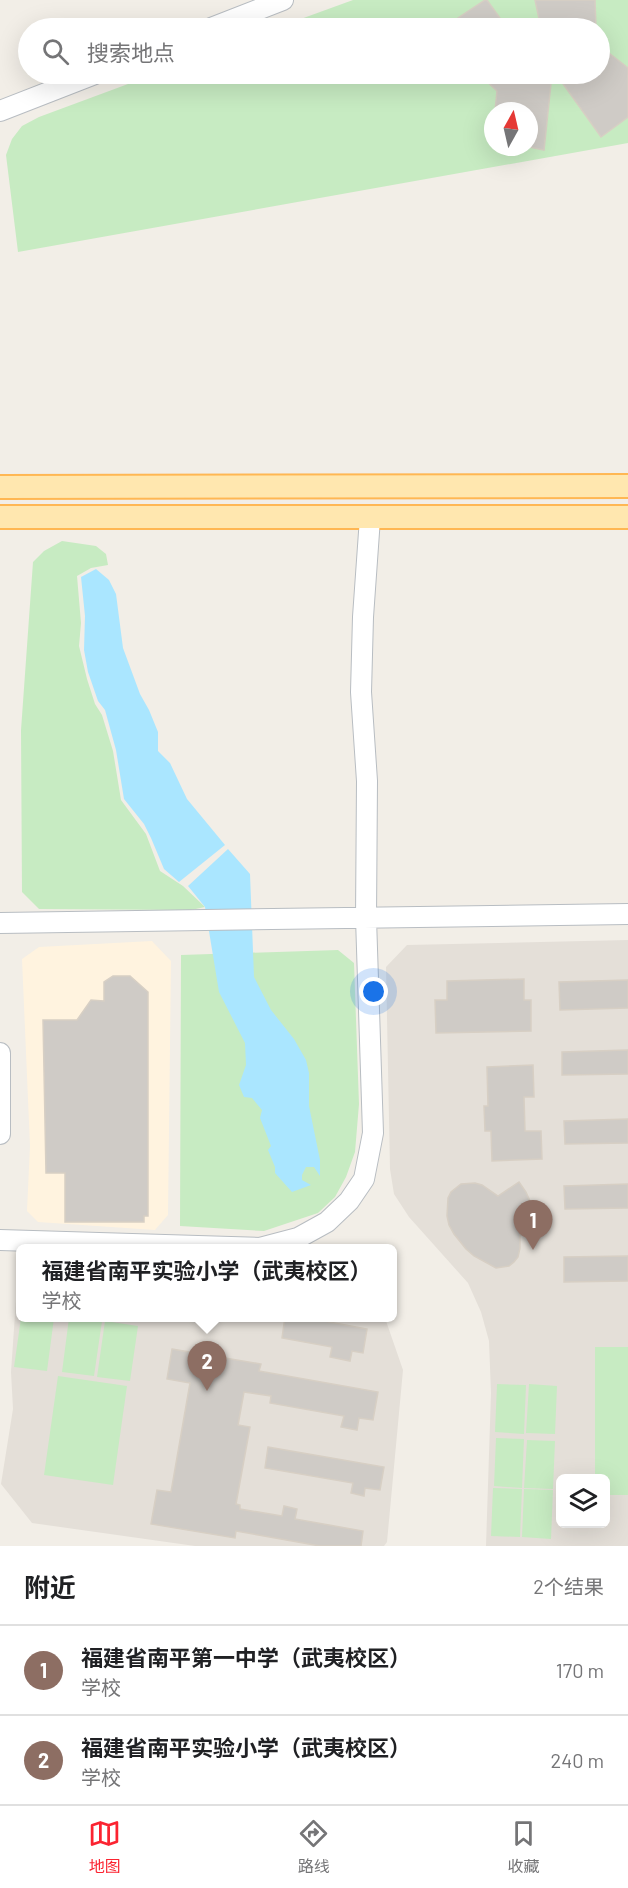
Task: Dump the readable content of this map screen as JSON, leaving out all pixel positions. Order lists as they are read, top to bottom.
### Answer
{
  "north": "top",
  "page": {
    "search": "搜索地点",
    "pins": ["1", "2"],
    "popup": ["福建省南平实验小学（武夷校区）", "学校"],
    "heading": ["附近", "2个结果"],
    "list": [
      {
        "mark": "1",
        "name": "福建省南平第一中学（武夷校区）",
        "note": "学校",
        "value": "170 m"
      },
      {
        "mark": "2",
        "name": "福建省南平实验小学（武夷校区）",
        "note": "学校",
        "value": "240 m"
      }
    ],
    "nav": ["地图", "路线", "收藏"]
  }
}
